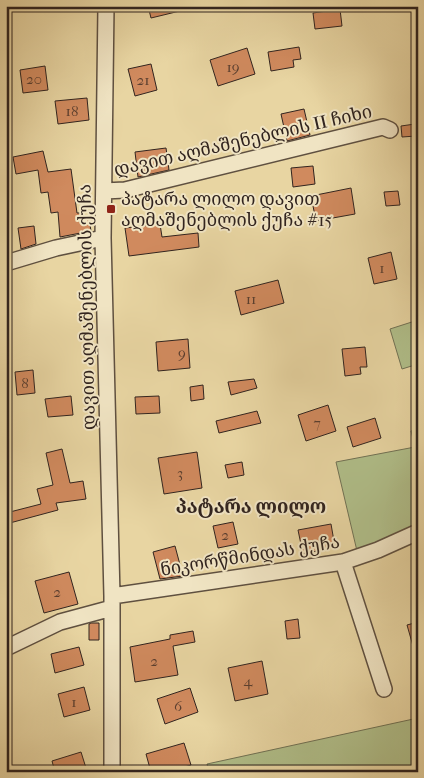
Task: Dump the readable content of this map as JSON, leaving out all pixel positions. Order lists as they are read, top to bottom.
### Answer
{
  "streets": {
    "street": ["დავით აღმაშენებლის II ჩიხი", "დავით აღმაშენებლის ქუჩა", "ნიკორწმინდას ქუჩა"]
  },
  "crossings": [
    ["დავით აღმაშენებლის II ჩიხი", "დავით აღმაშენებლის ქუჩა"],
    ["დავით აღმაშენებლის ქუჩა", "ნიკორწმინდას ქუჩა"]
  ],
  "districts": ["პატარა ლილო"],
  "places": {
    "transit": ["პატარა ლილო დავით აღმაშენებლის ქუჩა #15"]
  },
  "house_numbers": [
    "19",
    "20",
    "21",
    "18",
    "1",
    "11",
    "9",
    "8",
    "7",
    "3",
    "2",
    "2",
    "2",
    "4",
    "1",
    "6"
  ]
}
